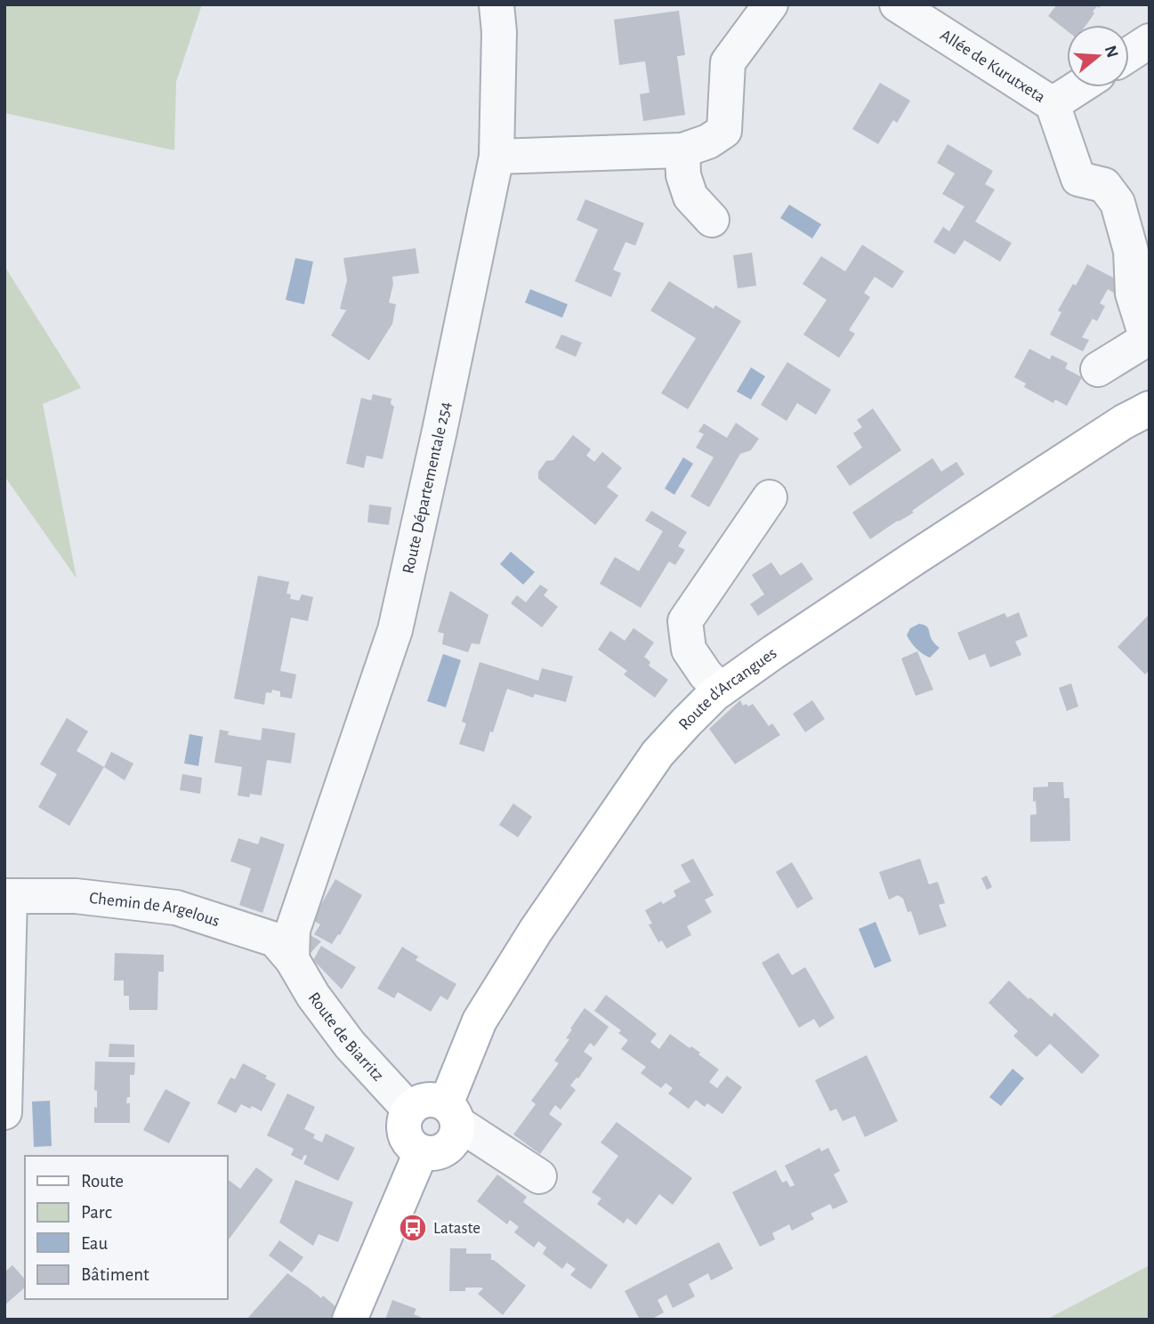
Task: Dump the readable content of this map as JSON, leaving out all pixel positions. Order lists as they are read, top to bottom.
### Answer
{
  "streets": {
    "main road": ["Route d'Arcangues"],
    "street": [
      "Allée de Kurutxeta",
      "Route Départementale 254",
      "Chemin de Argelous",
      "Route de Biarritz"
    ]
  },
  "crossings": [
    ["Route Départementale 254", "Chemin de Argelous"],
    ["Route Départementale 254", "Route de Biarritz"],
    ["Route d'Arcangues", "Route de Biarritz"],
    ["Chemin de Argelous", "Route de Biarritz"]
  ],
  "places": {
    "bus stop": ["Lataste"]
  },
  "legend": [
    "Route",
    "Parc",
    "Eau",
    "Bâtiment"
  ],
  "north": "right"
}
